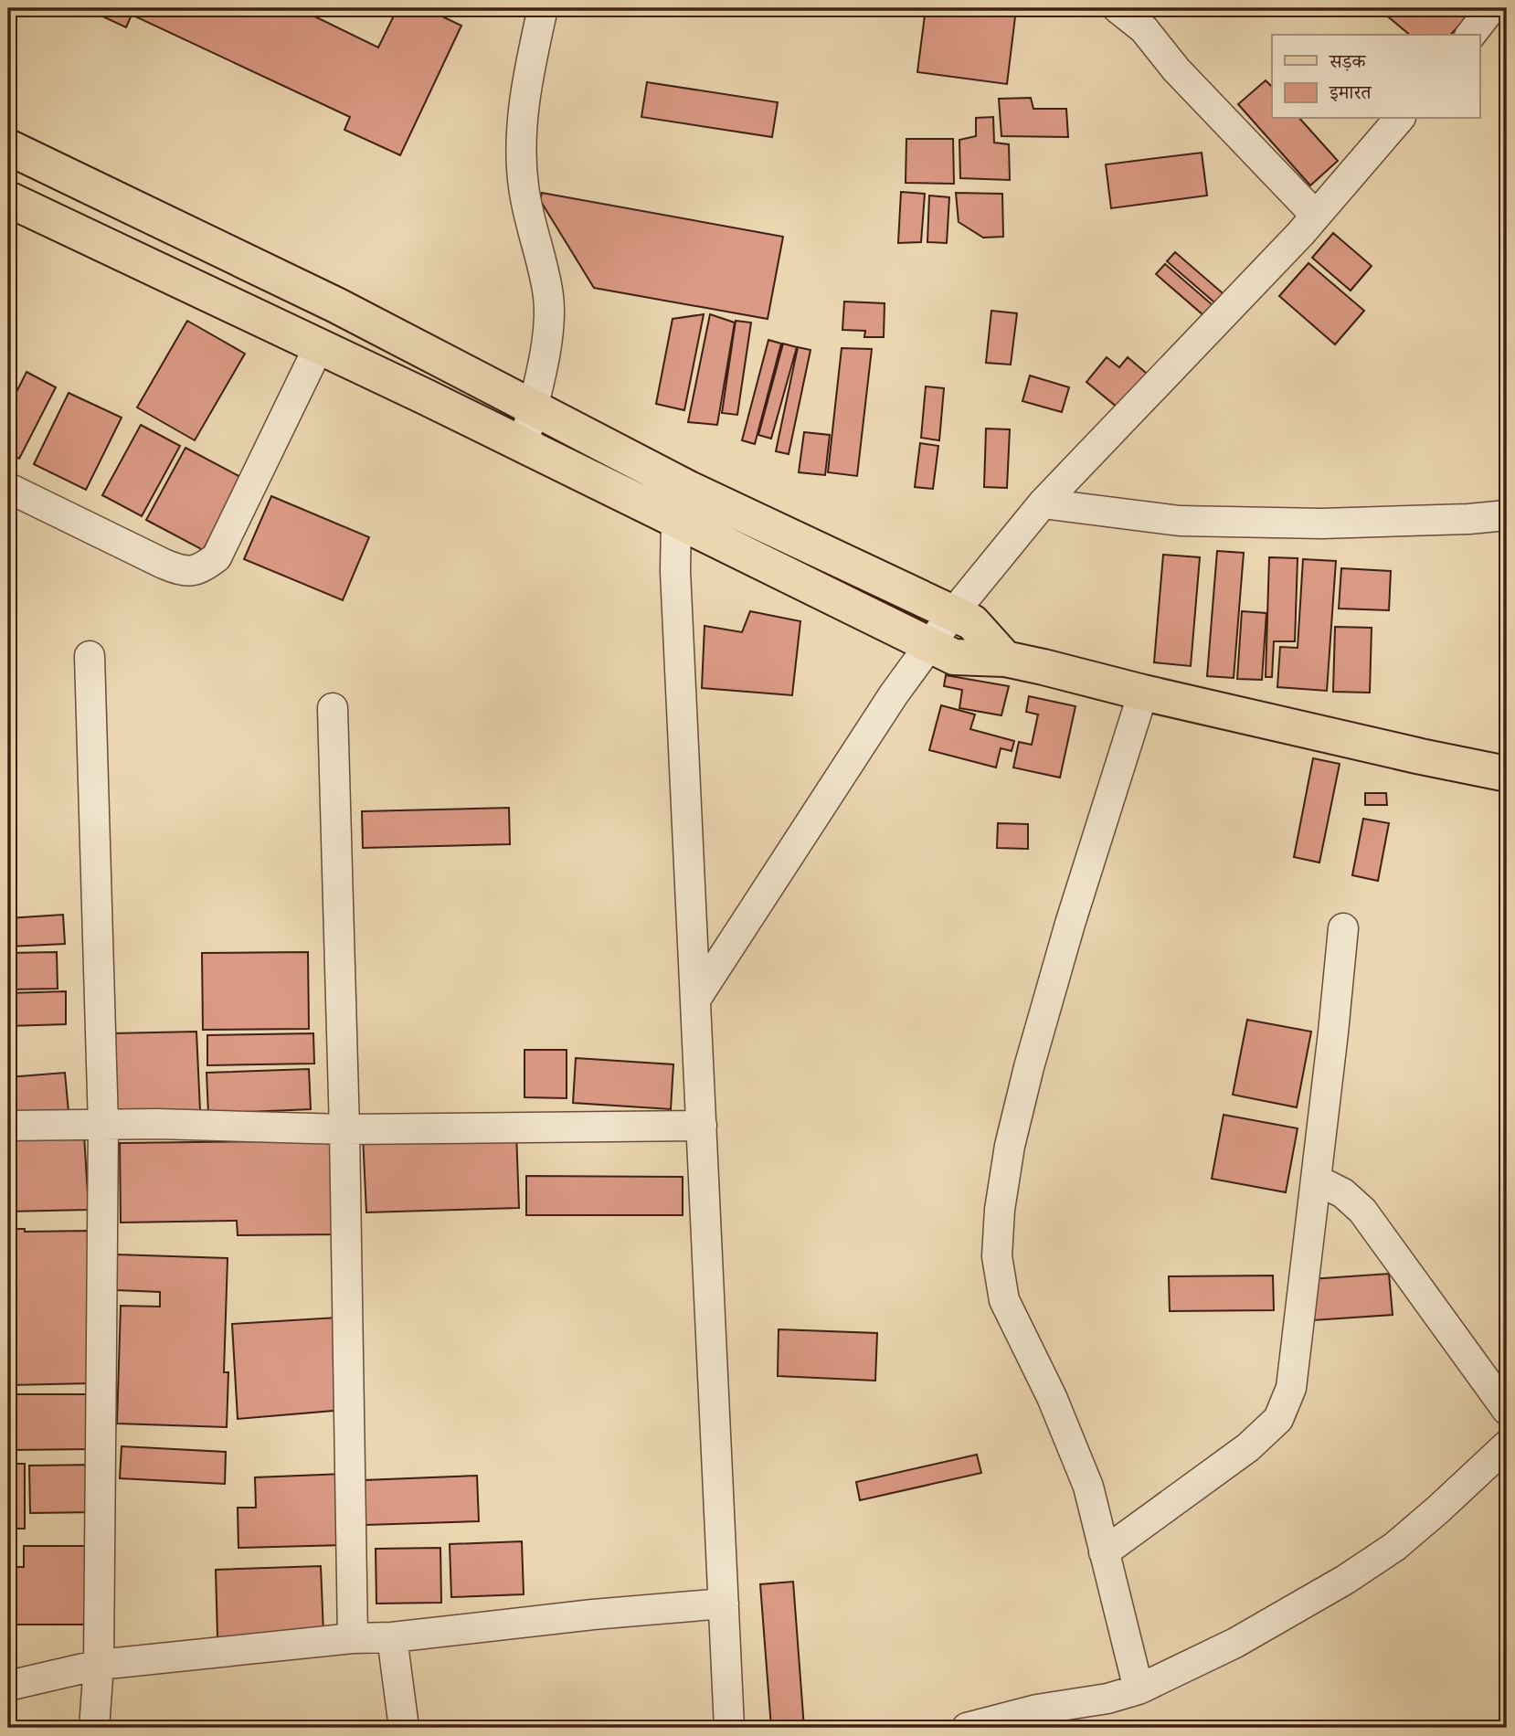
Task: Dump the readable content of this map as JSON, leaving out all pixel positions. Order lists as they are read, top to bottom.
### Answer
{
  "legend": ["सड़क", "इमारत"]
}
